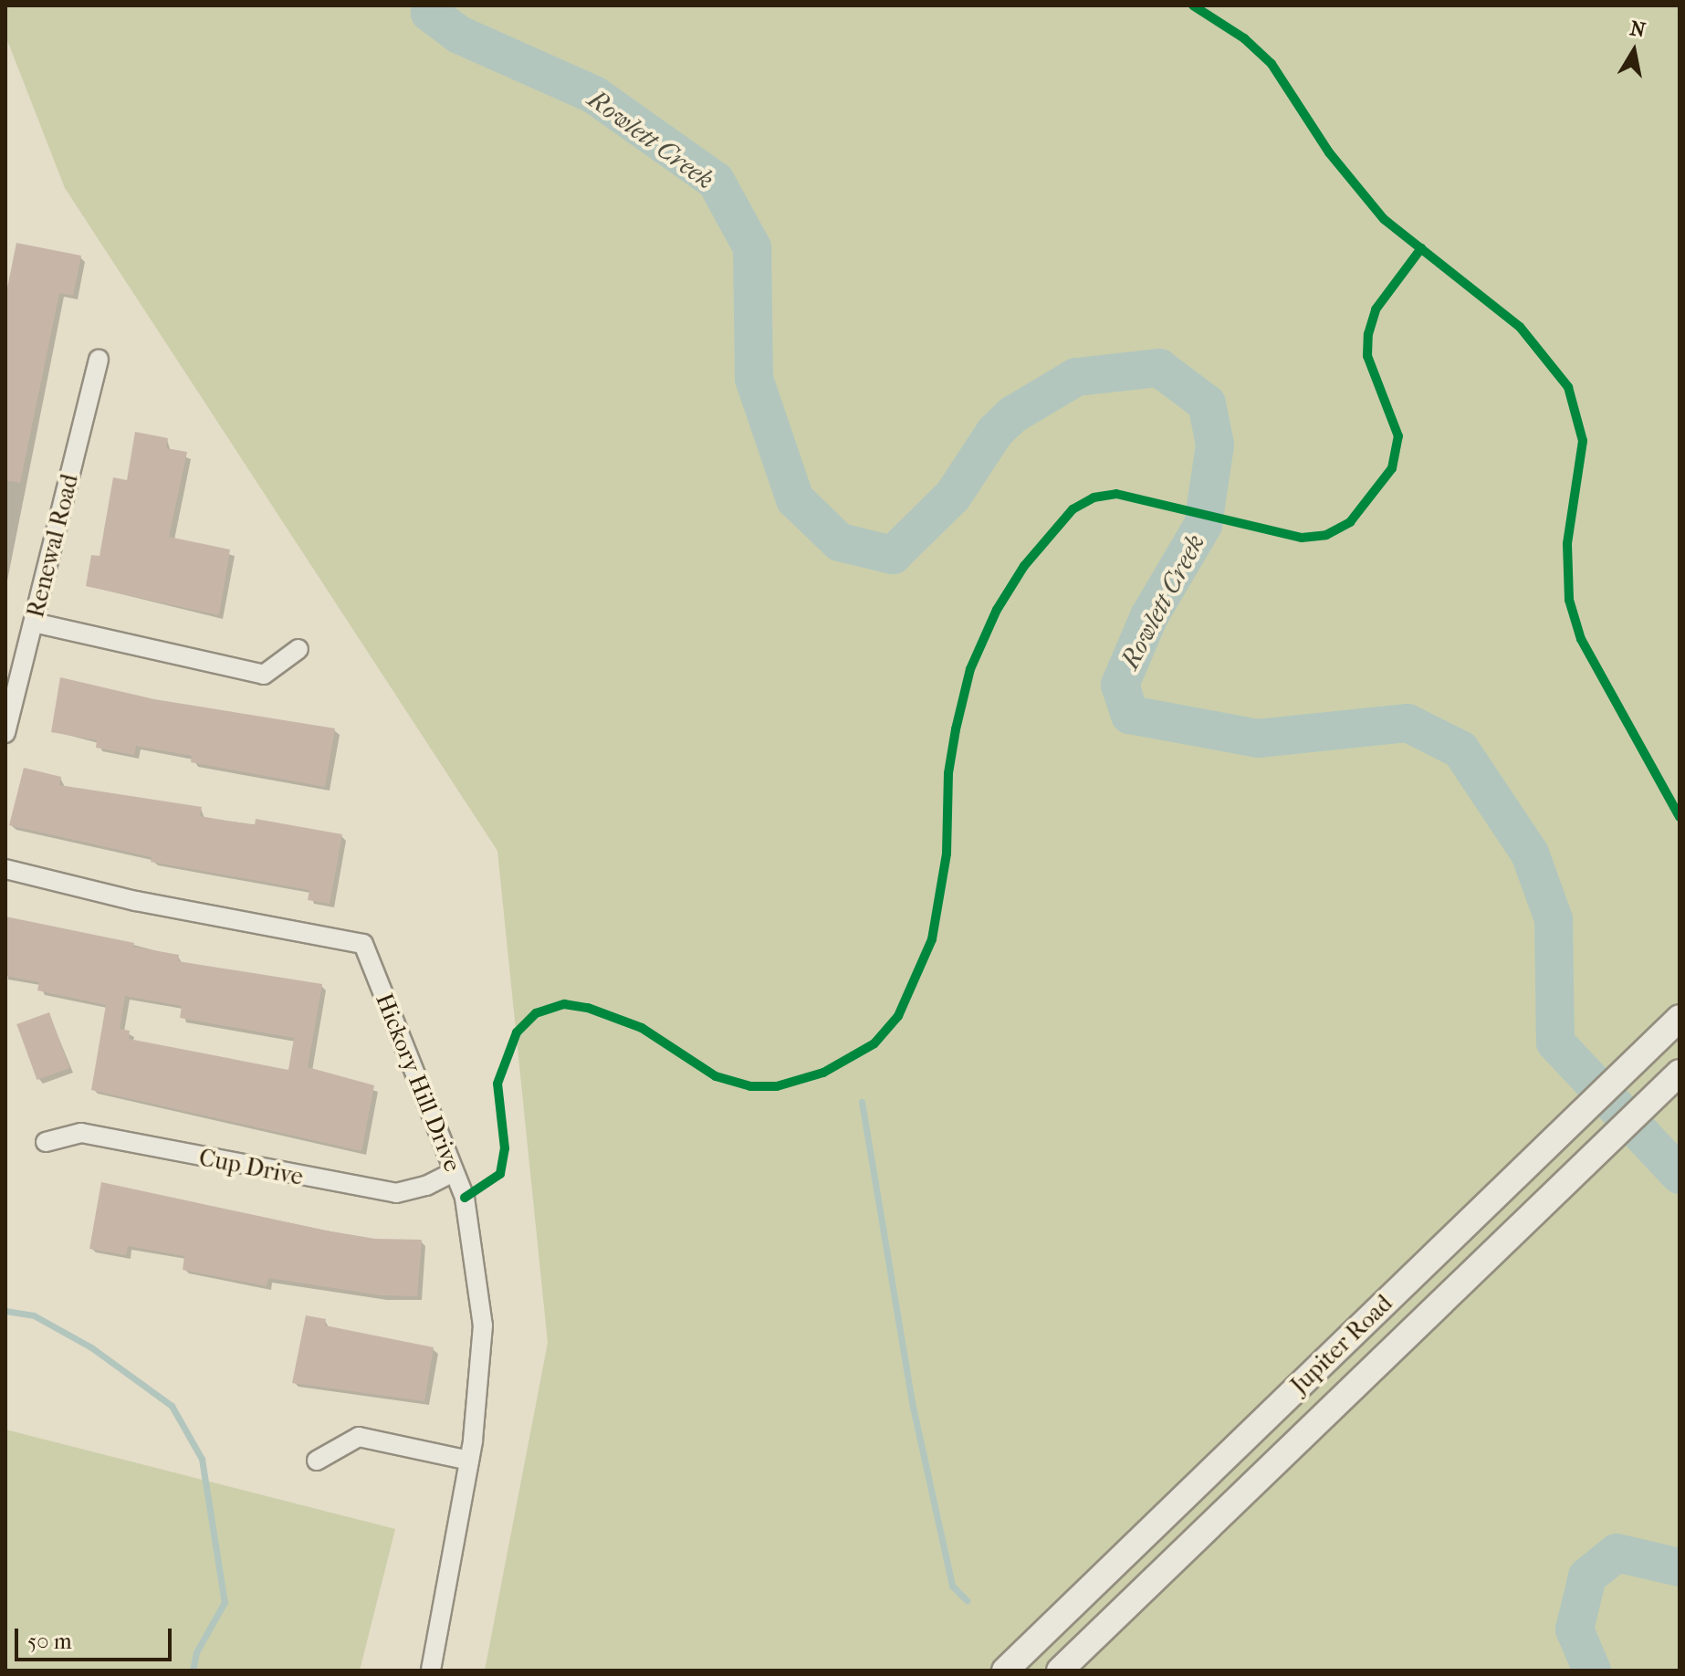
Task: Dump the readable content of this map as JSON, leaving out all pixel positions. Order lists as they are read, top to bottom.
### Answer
{
  "streets": {
    "main road": ["Jupiter Road"],
    "street": ["Renewal Road", "Hickory Hill Drive", "Cup Drive"]
  },
  "crossings": [
    ["Hickory Hill Drive", "Cup Drive"]
  ],
  "water": ["Rowlett Creek"],
  "scale_bar": "50 m",
  "north": "top"
}
